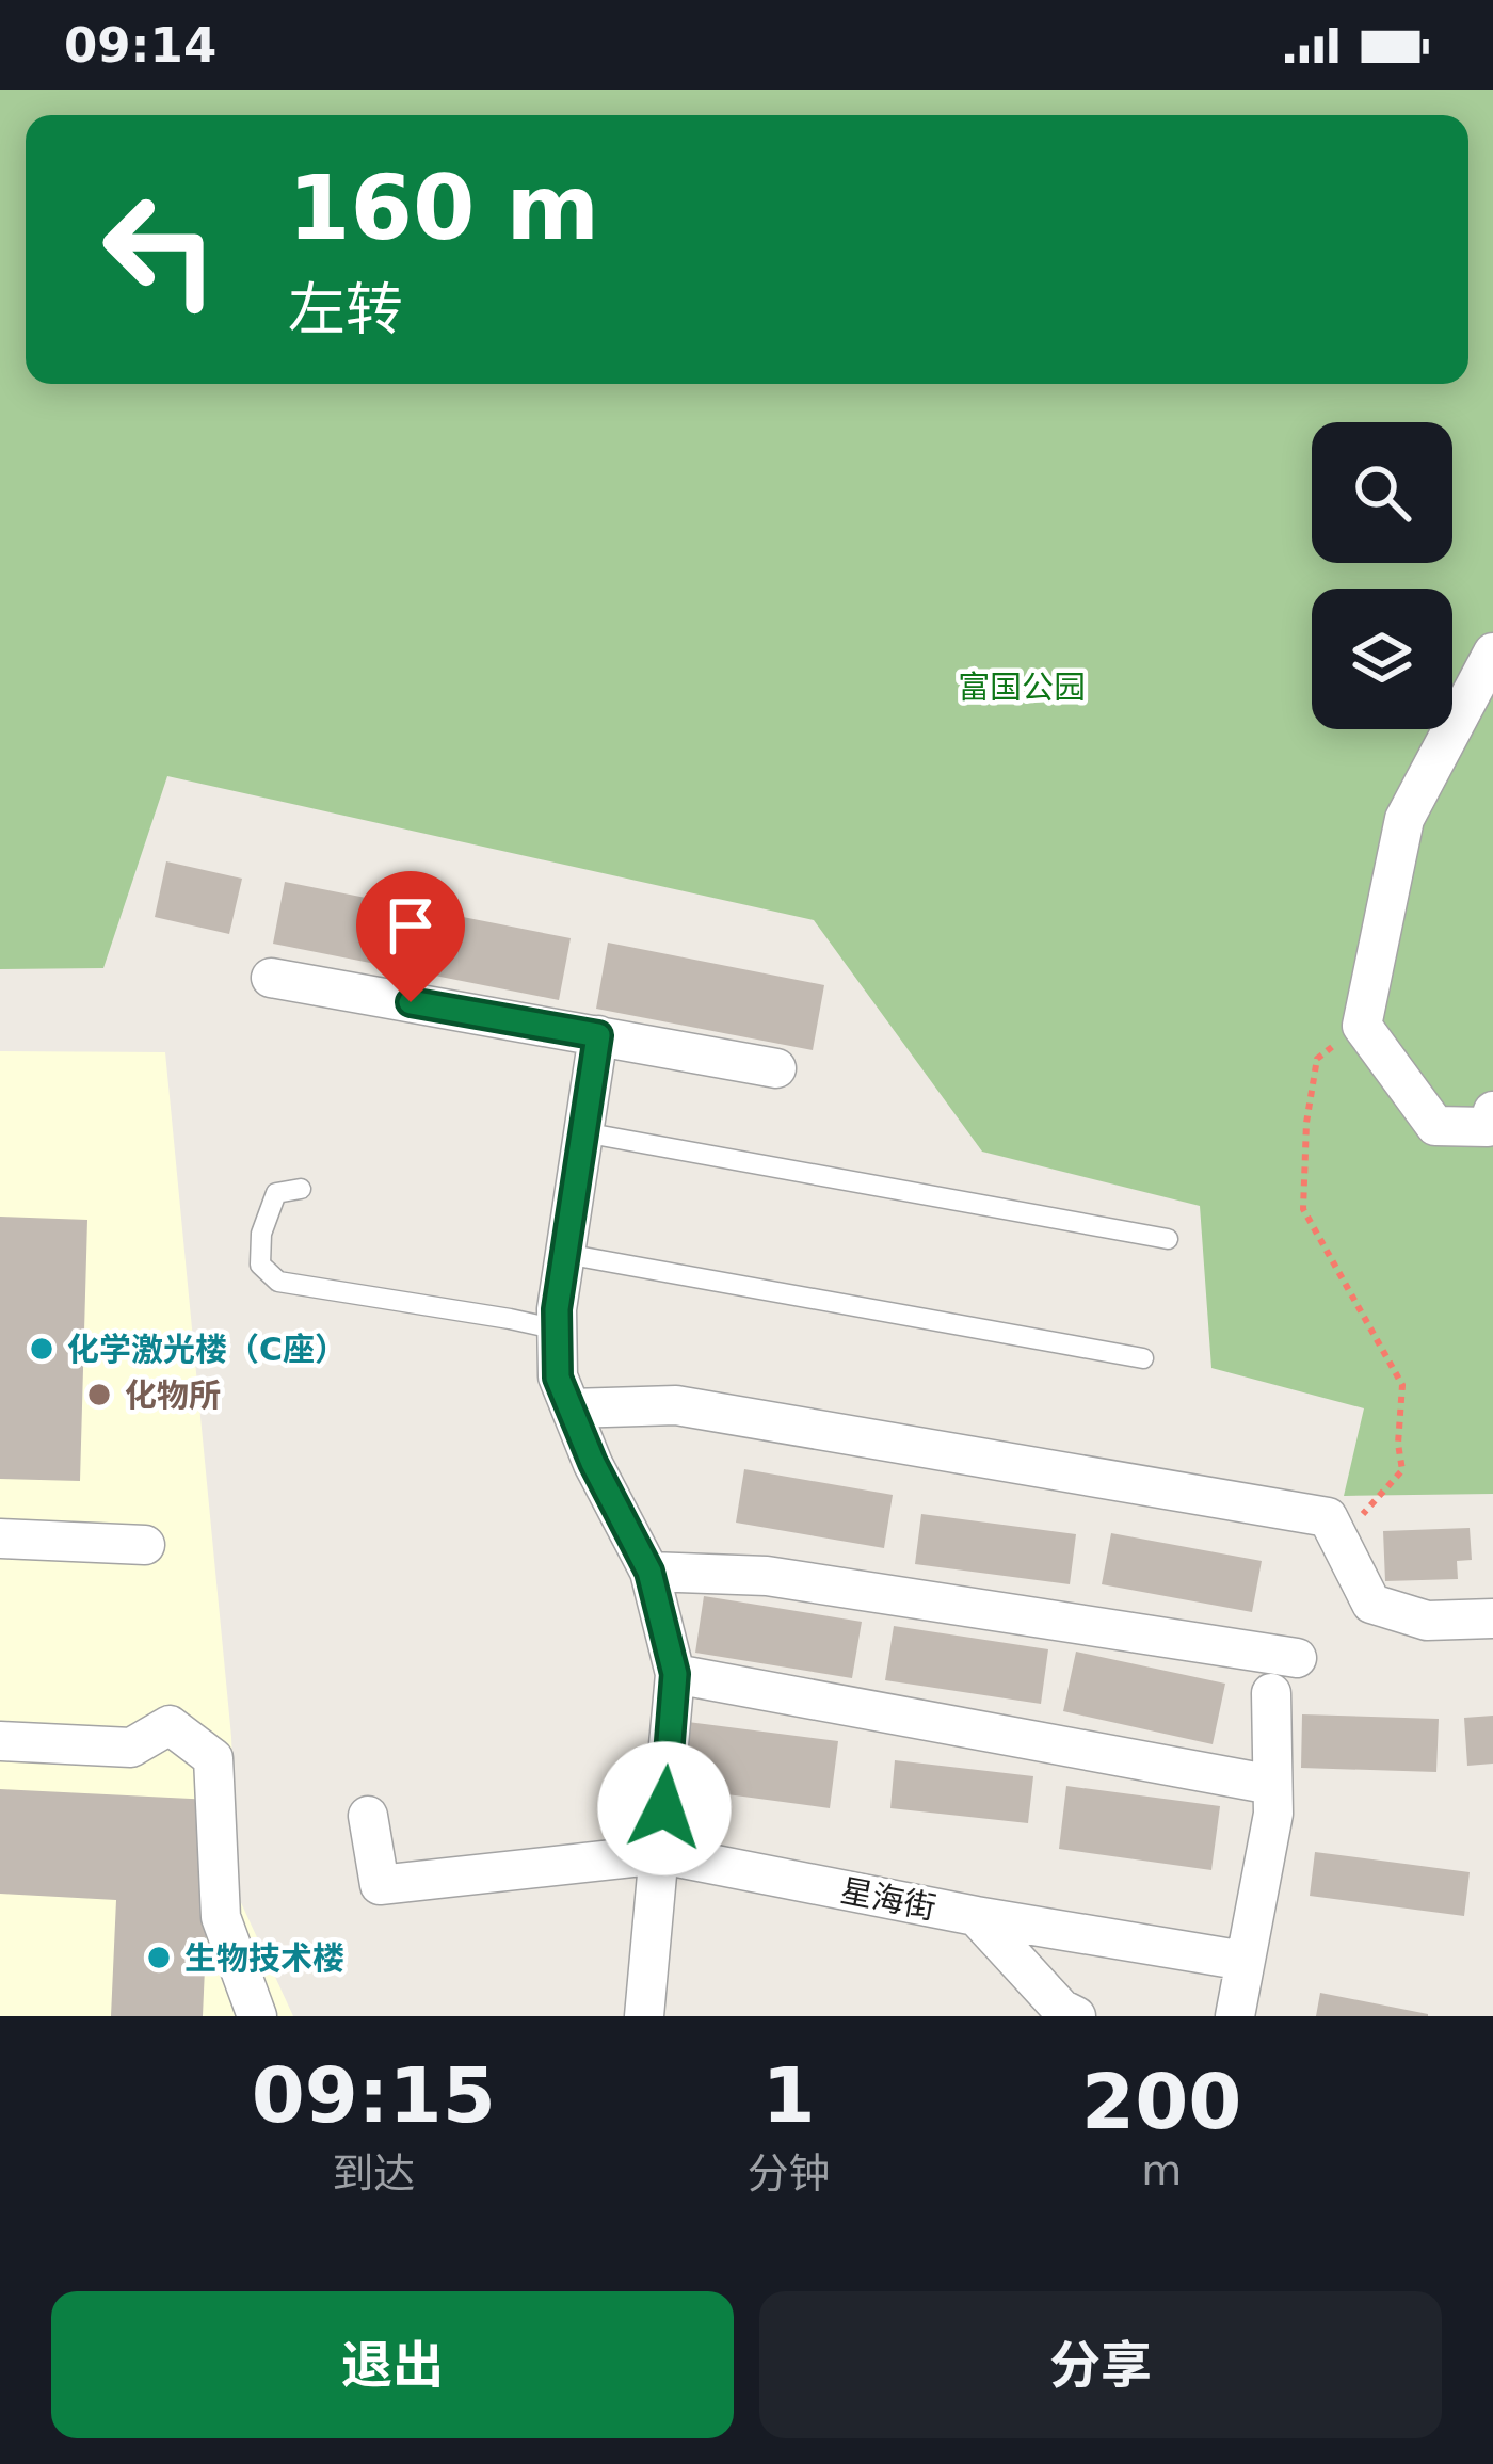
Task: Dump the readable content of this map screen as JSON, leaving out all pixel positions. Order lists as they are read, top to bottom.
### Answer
{
  "streets": {
    "street": ["星海街"]
  },
  "parks": ["富国公园"],
  "places": ["化学激光楼（C座）", "化物所", "生物技术楼"],
  "page": {
    "status": "09:14",
    "turn": ["160 m", "左转"],
    "eta": [
      "09:15",
      "到达",
      "1",
      "分钟",
      "200",
      "m"
    ],
    "buttons": ["退出", "分享"]
  }
}
